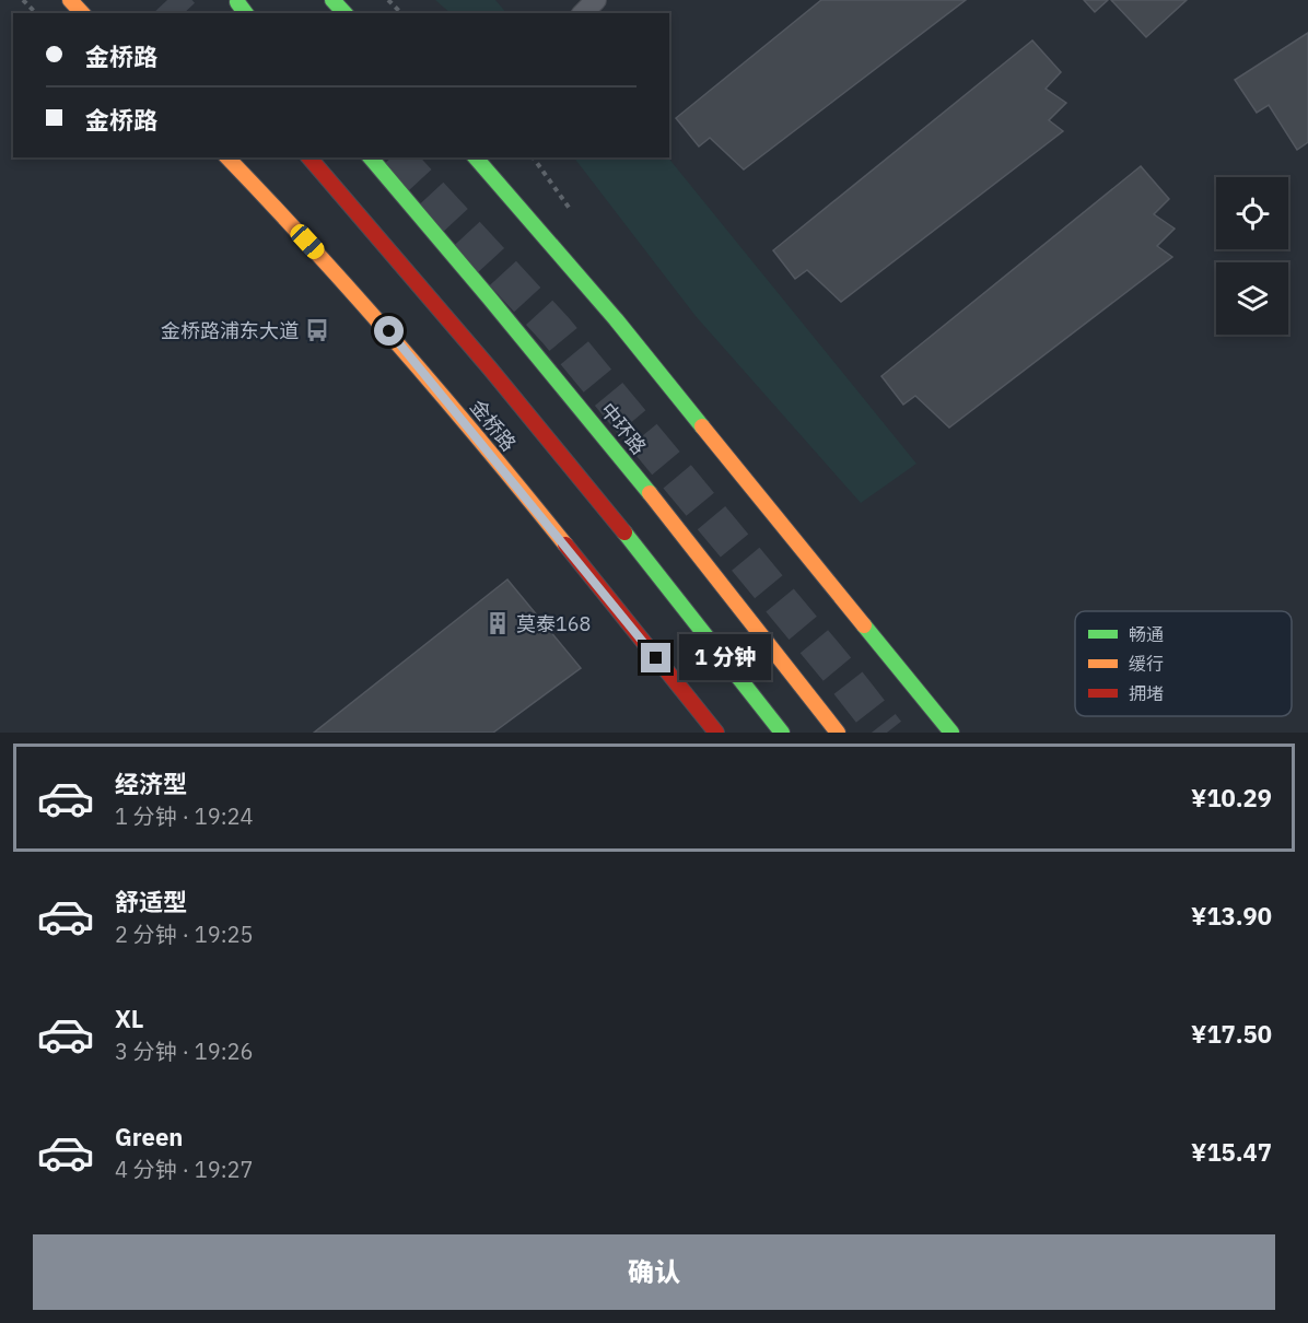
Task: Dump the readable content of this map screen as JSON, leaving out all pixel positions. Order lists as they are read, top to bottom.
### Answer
{
  "streets": {
    "main road": ["金桥路", "中环路"]
  },
  "places": {
    "bus stop": ["金桥路浦东大道"],
    "building": ["莫泰168"]
  },
  "legend": ["畅通", "缓行", "拥堵"],
  "page": {
    "banner": ["金桥路", "金桥路"],
    "bubble": "1 分钟",
    "list": [
      {
        "name": "经济型",
        "note": "1 分钟 · 19:24",
        "value": "¥10.29"
      },
      {
        "name": "舒适型",
        "note": "2 分钟 · 19:25",
        "value": "¥13.90"
      },
      {
        "name": "XL",
        "note": "3 分钟 · 19:26",
        "value": "¥17.50"
      },
      {
        "name": "Green",
        "note": "4 分钟 · 19:27",
        "value": "¥15.47"
      }
    ],
    "buttons": "确认"
  }
}
